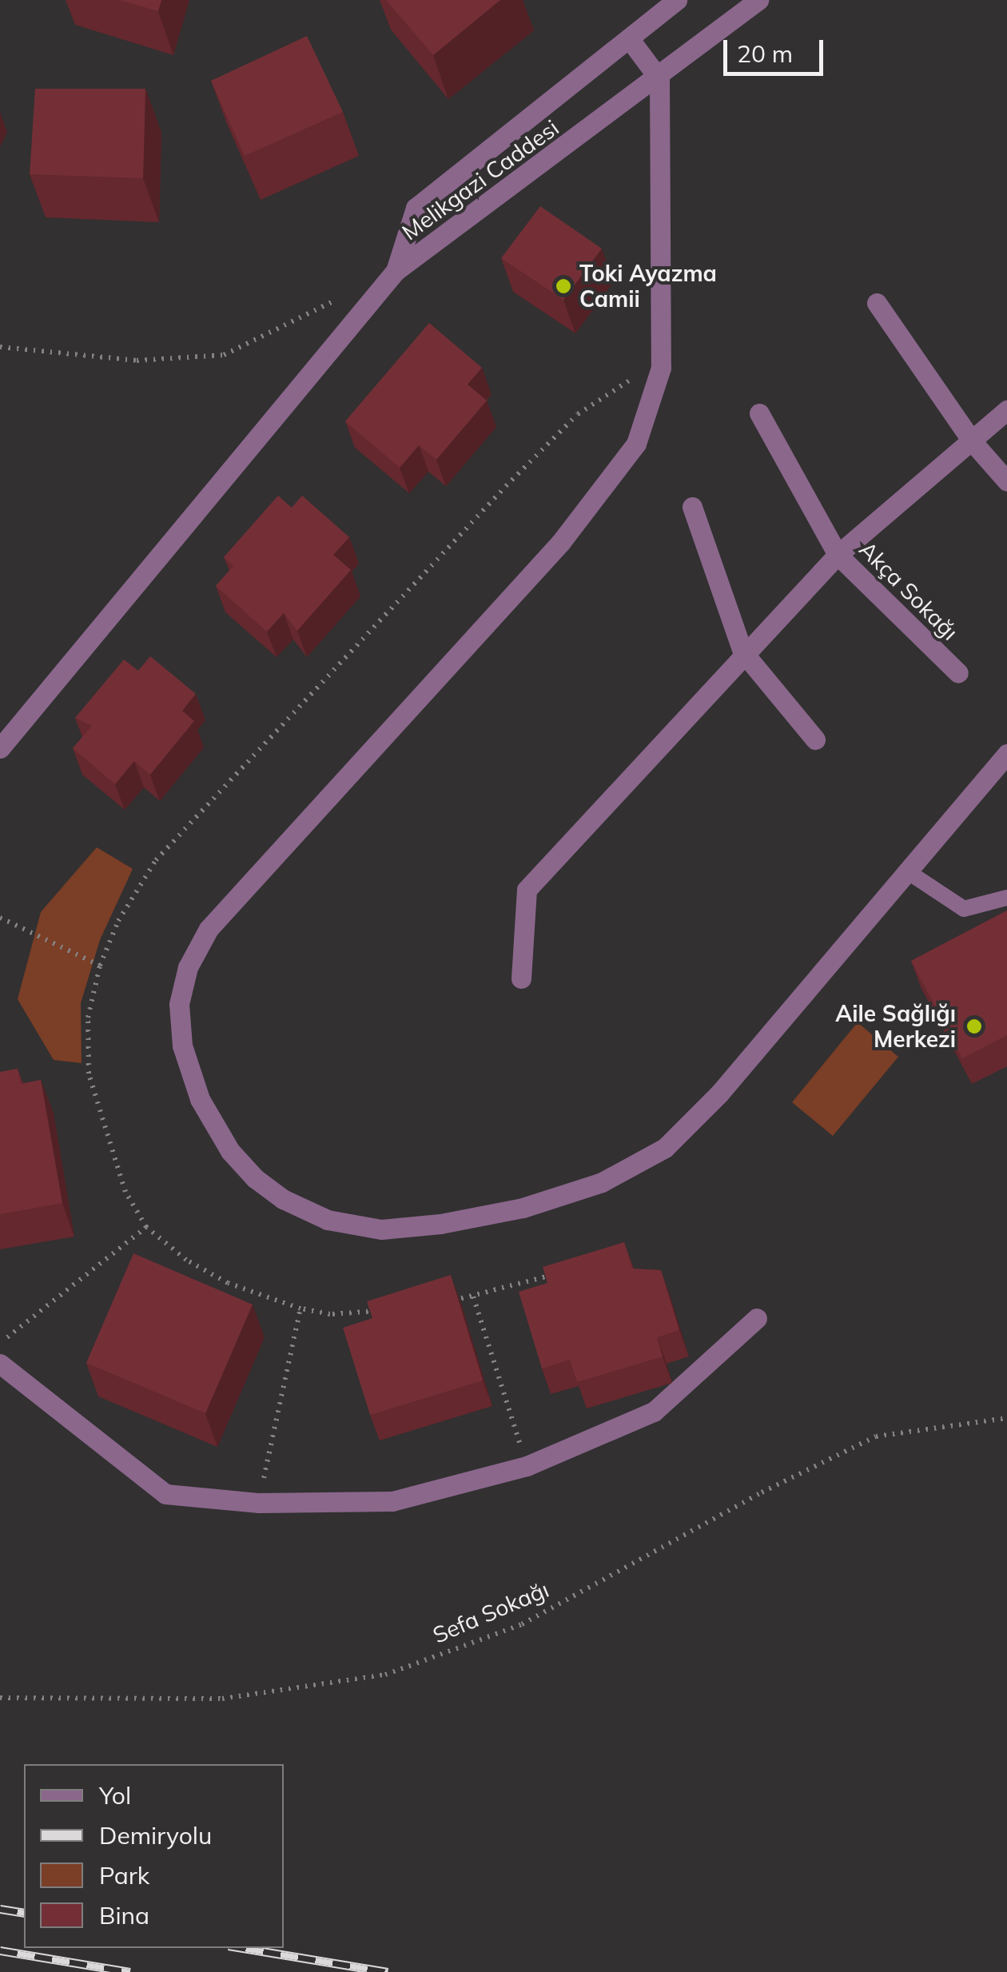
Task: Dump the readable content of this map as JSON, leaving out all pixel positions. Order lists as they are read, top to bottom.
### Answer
{
  "streets": {
    "street": ["Melikgazi Caddesi", "Akça Sokağı"],
    "path": ["Sefa Sokağı"]
  },
  "places": ["Toki Ayazma Camii", "Aile Sağlığı Merkezi"],
  "legend": [
    "Yol",
    "Demiryolu",
    "Park",
    "Bina"
  ],
  "scale_bar": "20 m"
}
